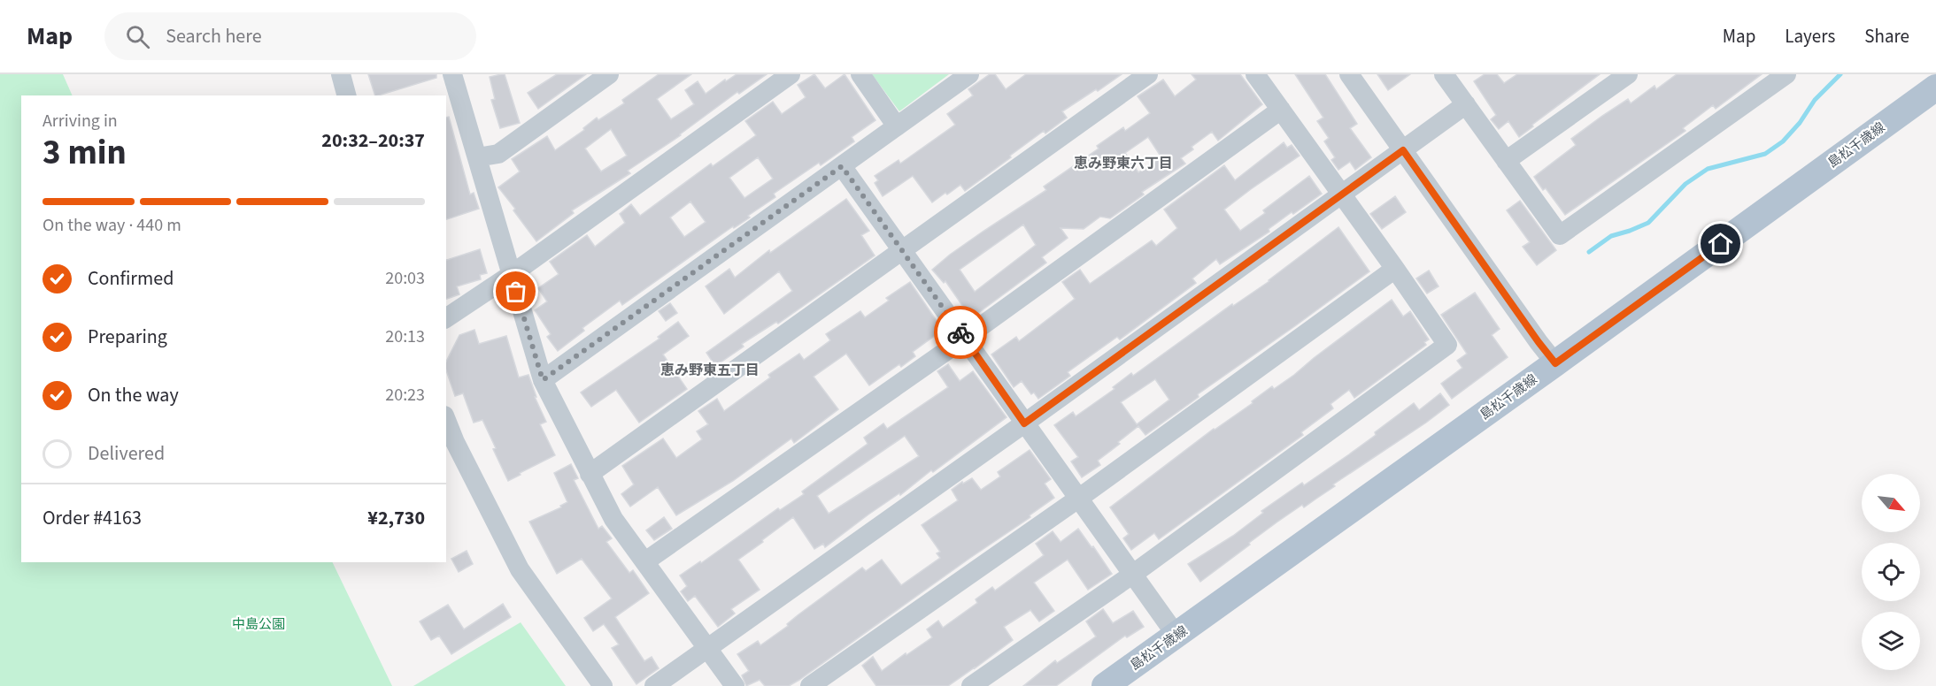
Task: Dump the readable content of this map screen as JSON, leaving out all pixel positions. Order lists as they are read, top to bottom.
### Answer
{
  "streets": {
    "main road": ["島松千歳線"]
  },
  "districts": ["恵み野東六丁目", "恵み野東五丁目"],
  "parks": ["中島公園"],
  "north": "bottom right",
  "page": {
    "header": "Map",
    "search": "Search here",
    "nav": ["Map", "Layers", "Share"],
    "heading": ["3 min", "Arriving in", "20:32–20:37"],
    "panel": ["Order #4163", "¥2,730"],
    "bar": "On the way · 440 m",
    "list": [
      ["Confirmed", "20:03"],
      ["Preparing", "20:13"],
      ["On the way", "20:23"],
      "Delivered"
    ]
  }
}
